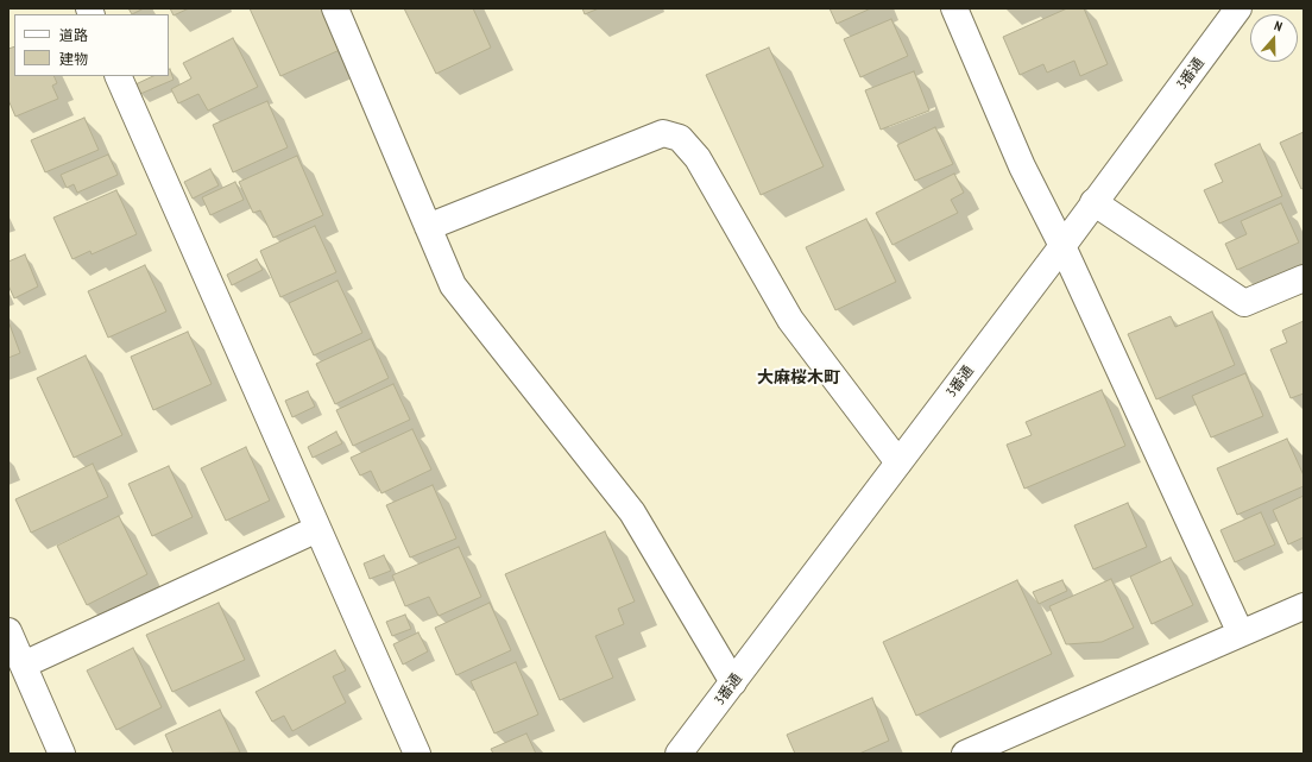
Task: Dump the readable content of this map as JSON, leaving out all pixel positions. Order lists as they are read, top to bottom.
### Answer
{
  "streets": {
    "street": ["3番通"]
  },
  "districts": ["大麻桜木町"],
  "legend": ["道路", "建物"],
  "north": "top"
}
